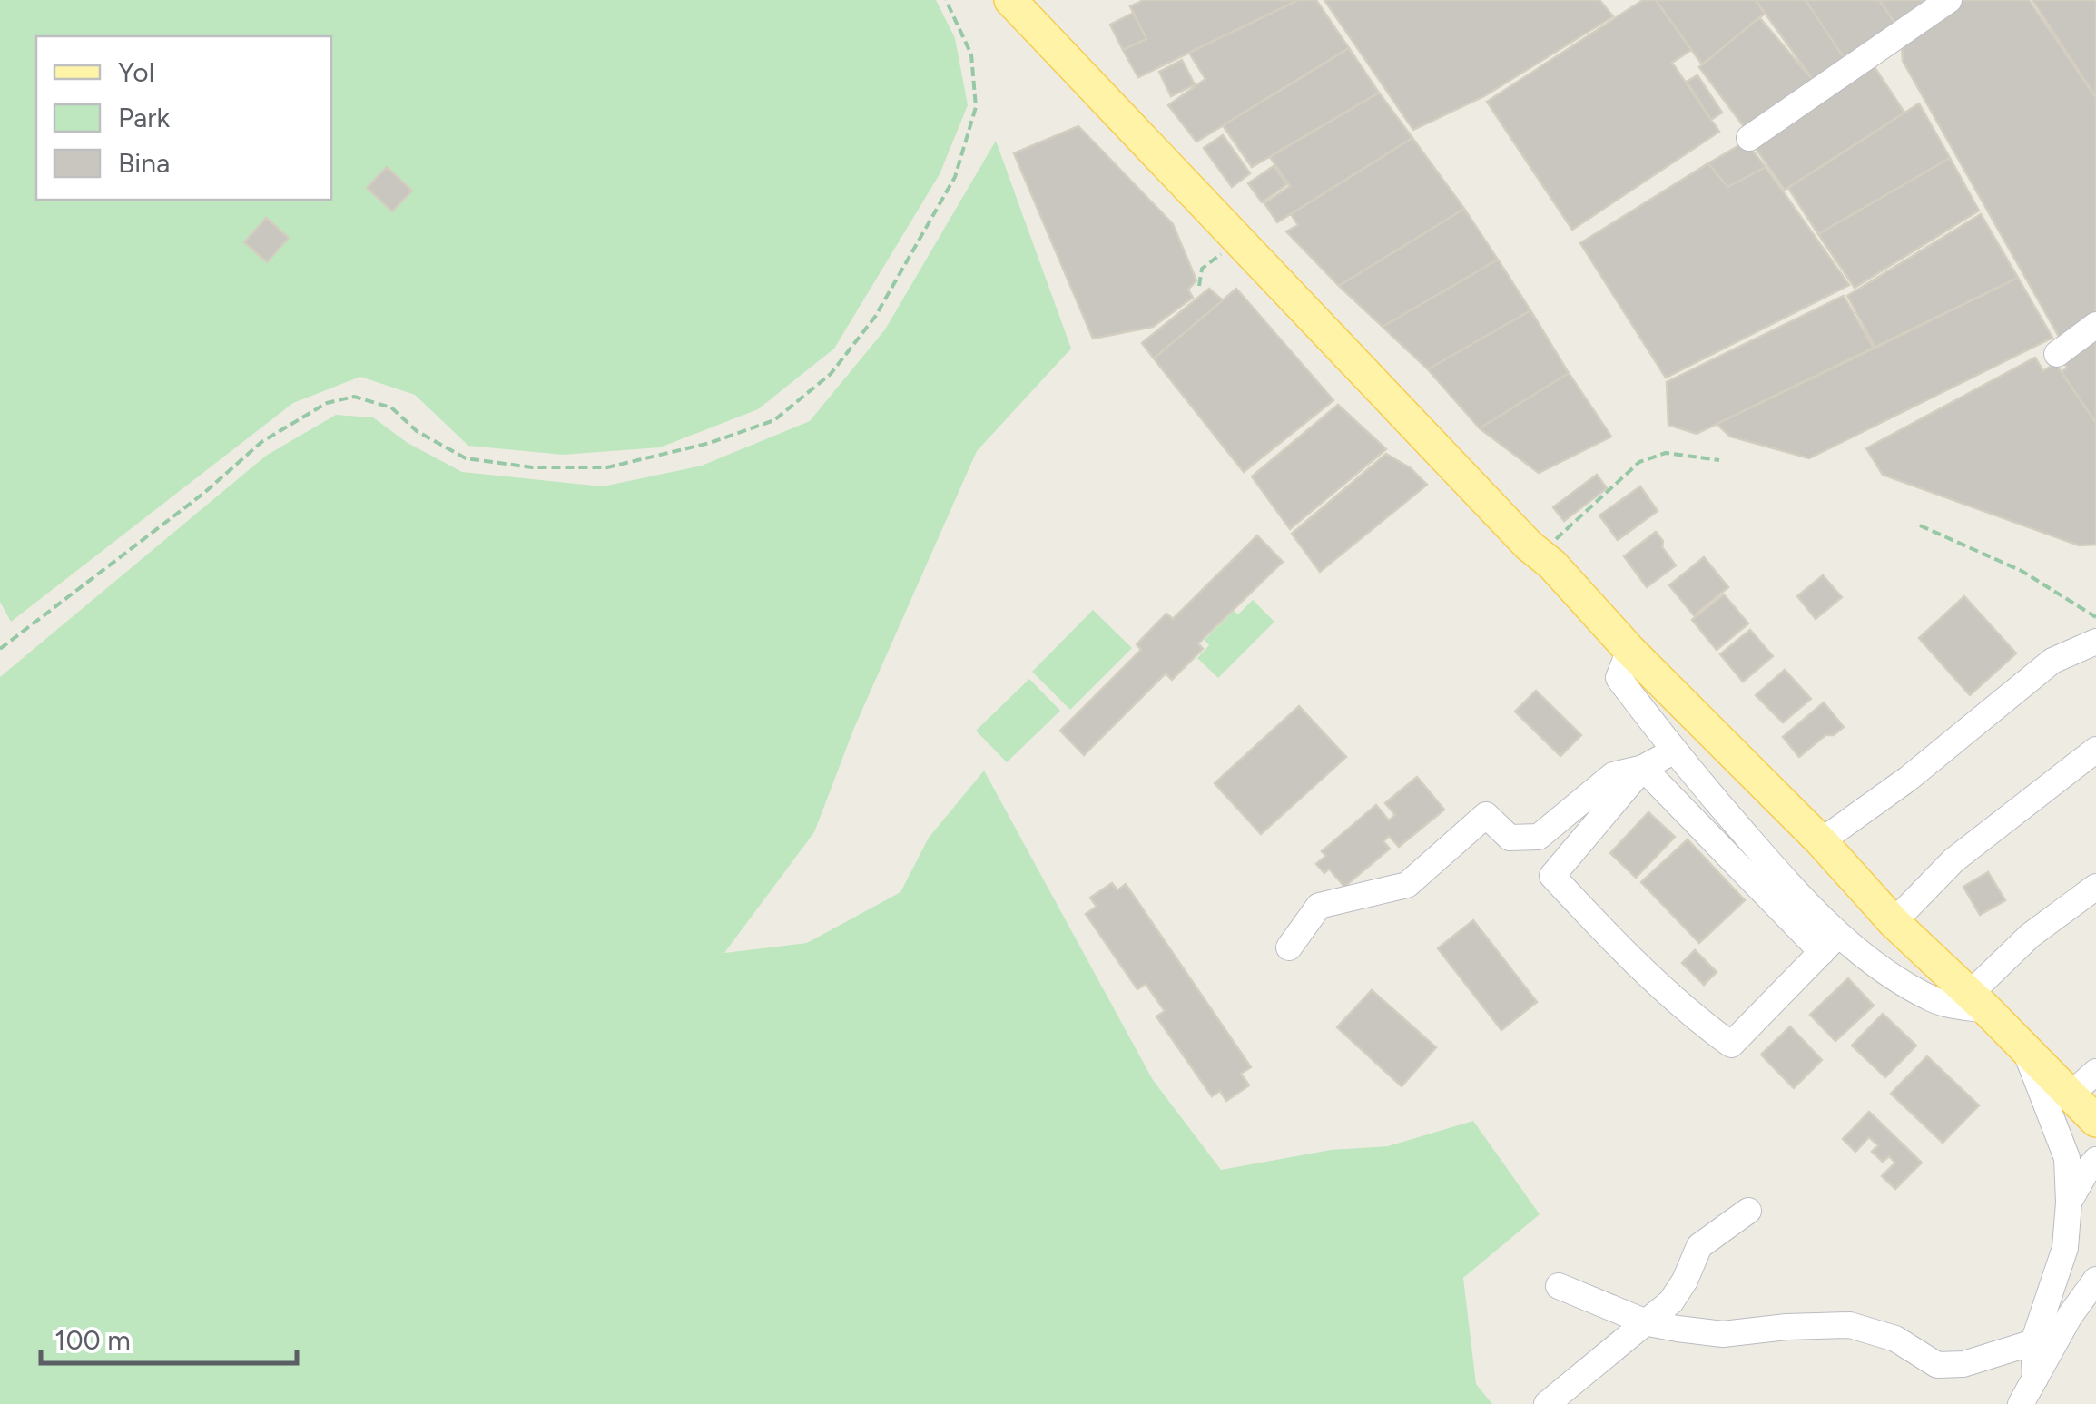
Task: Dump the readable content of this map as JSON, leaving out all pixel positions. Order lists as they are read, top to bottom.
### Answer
{
  "legend": ["Yol", "Park", "Bina"],
  "scale_bar": "100 m"
}
